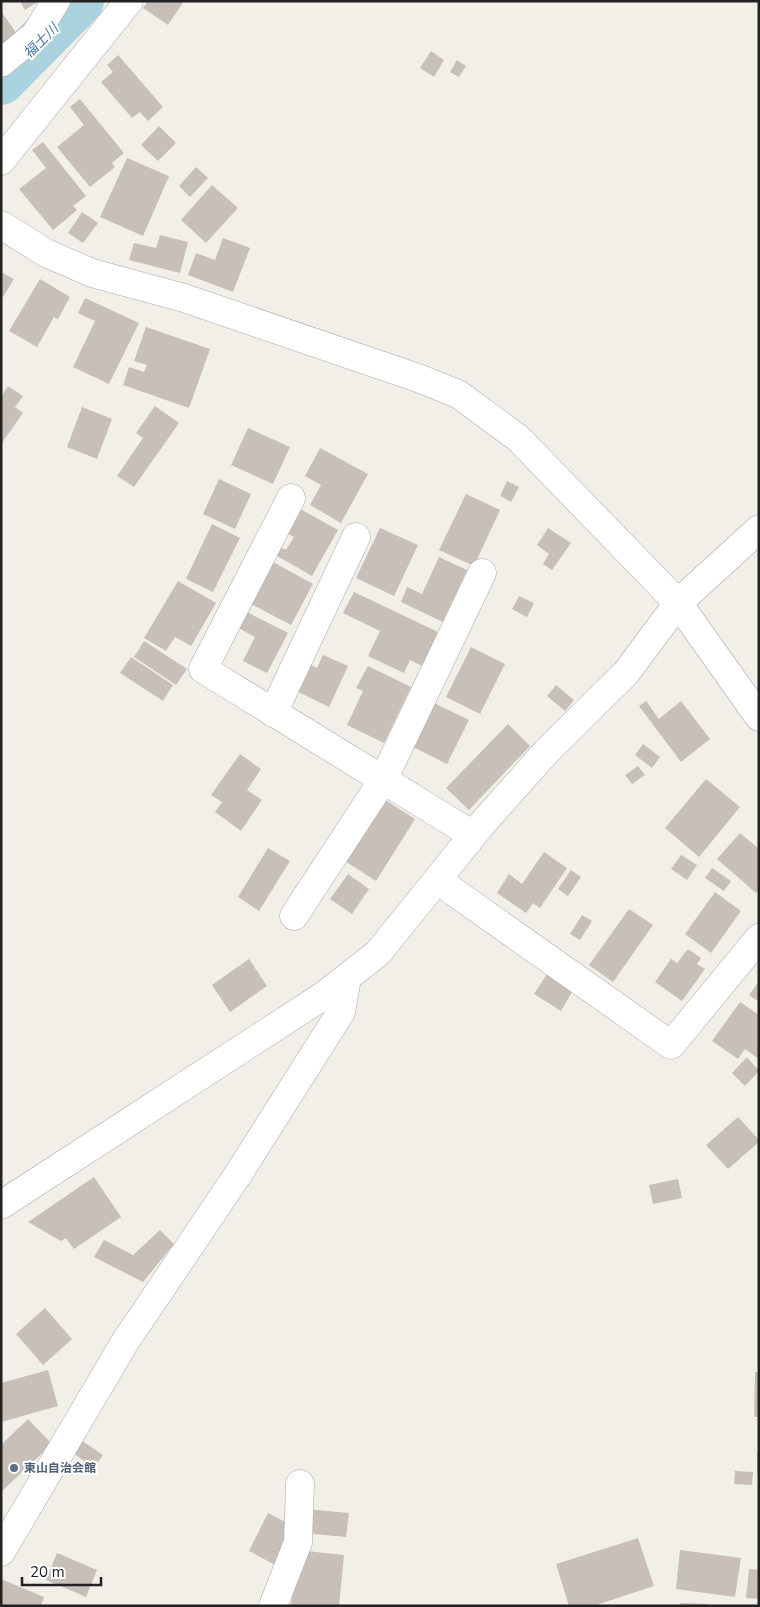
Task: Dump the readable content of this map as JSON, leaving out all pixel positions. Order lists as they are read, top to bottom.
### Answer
{
  "water": ["福士川"],
  "places": ["東山自治会館"],
  "scale_bar": "20 m"
}
